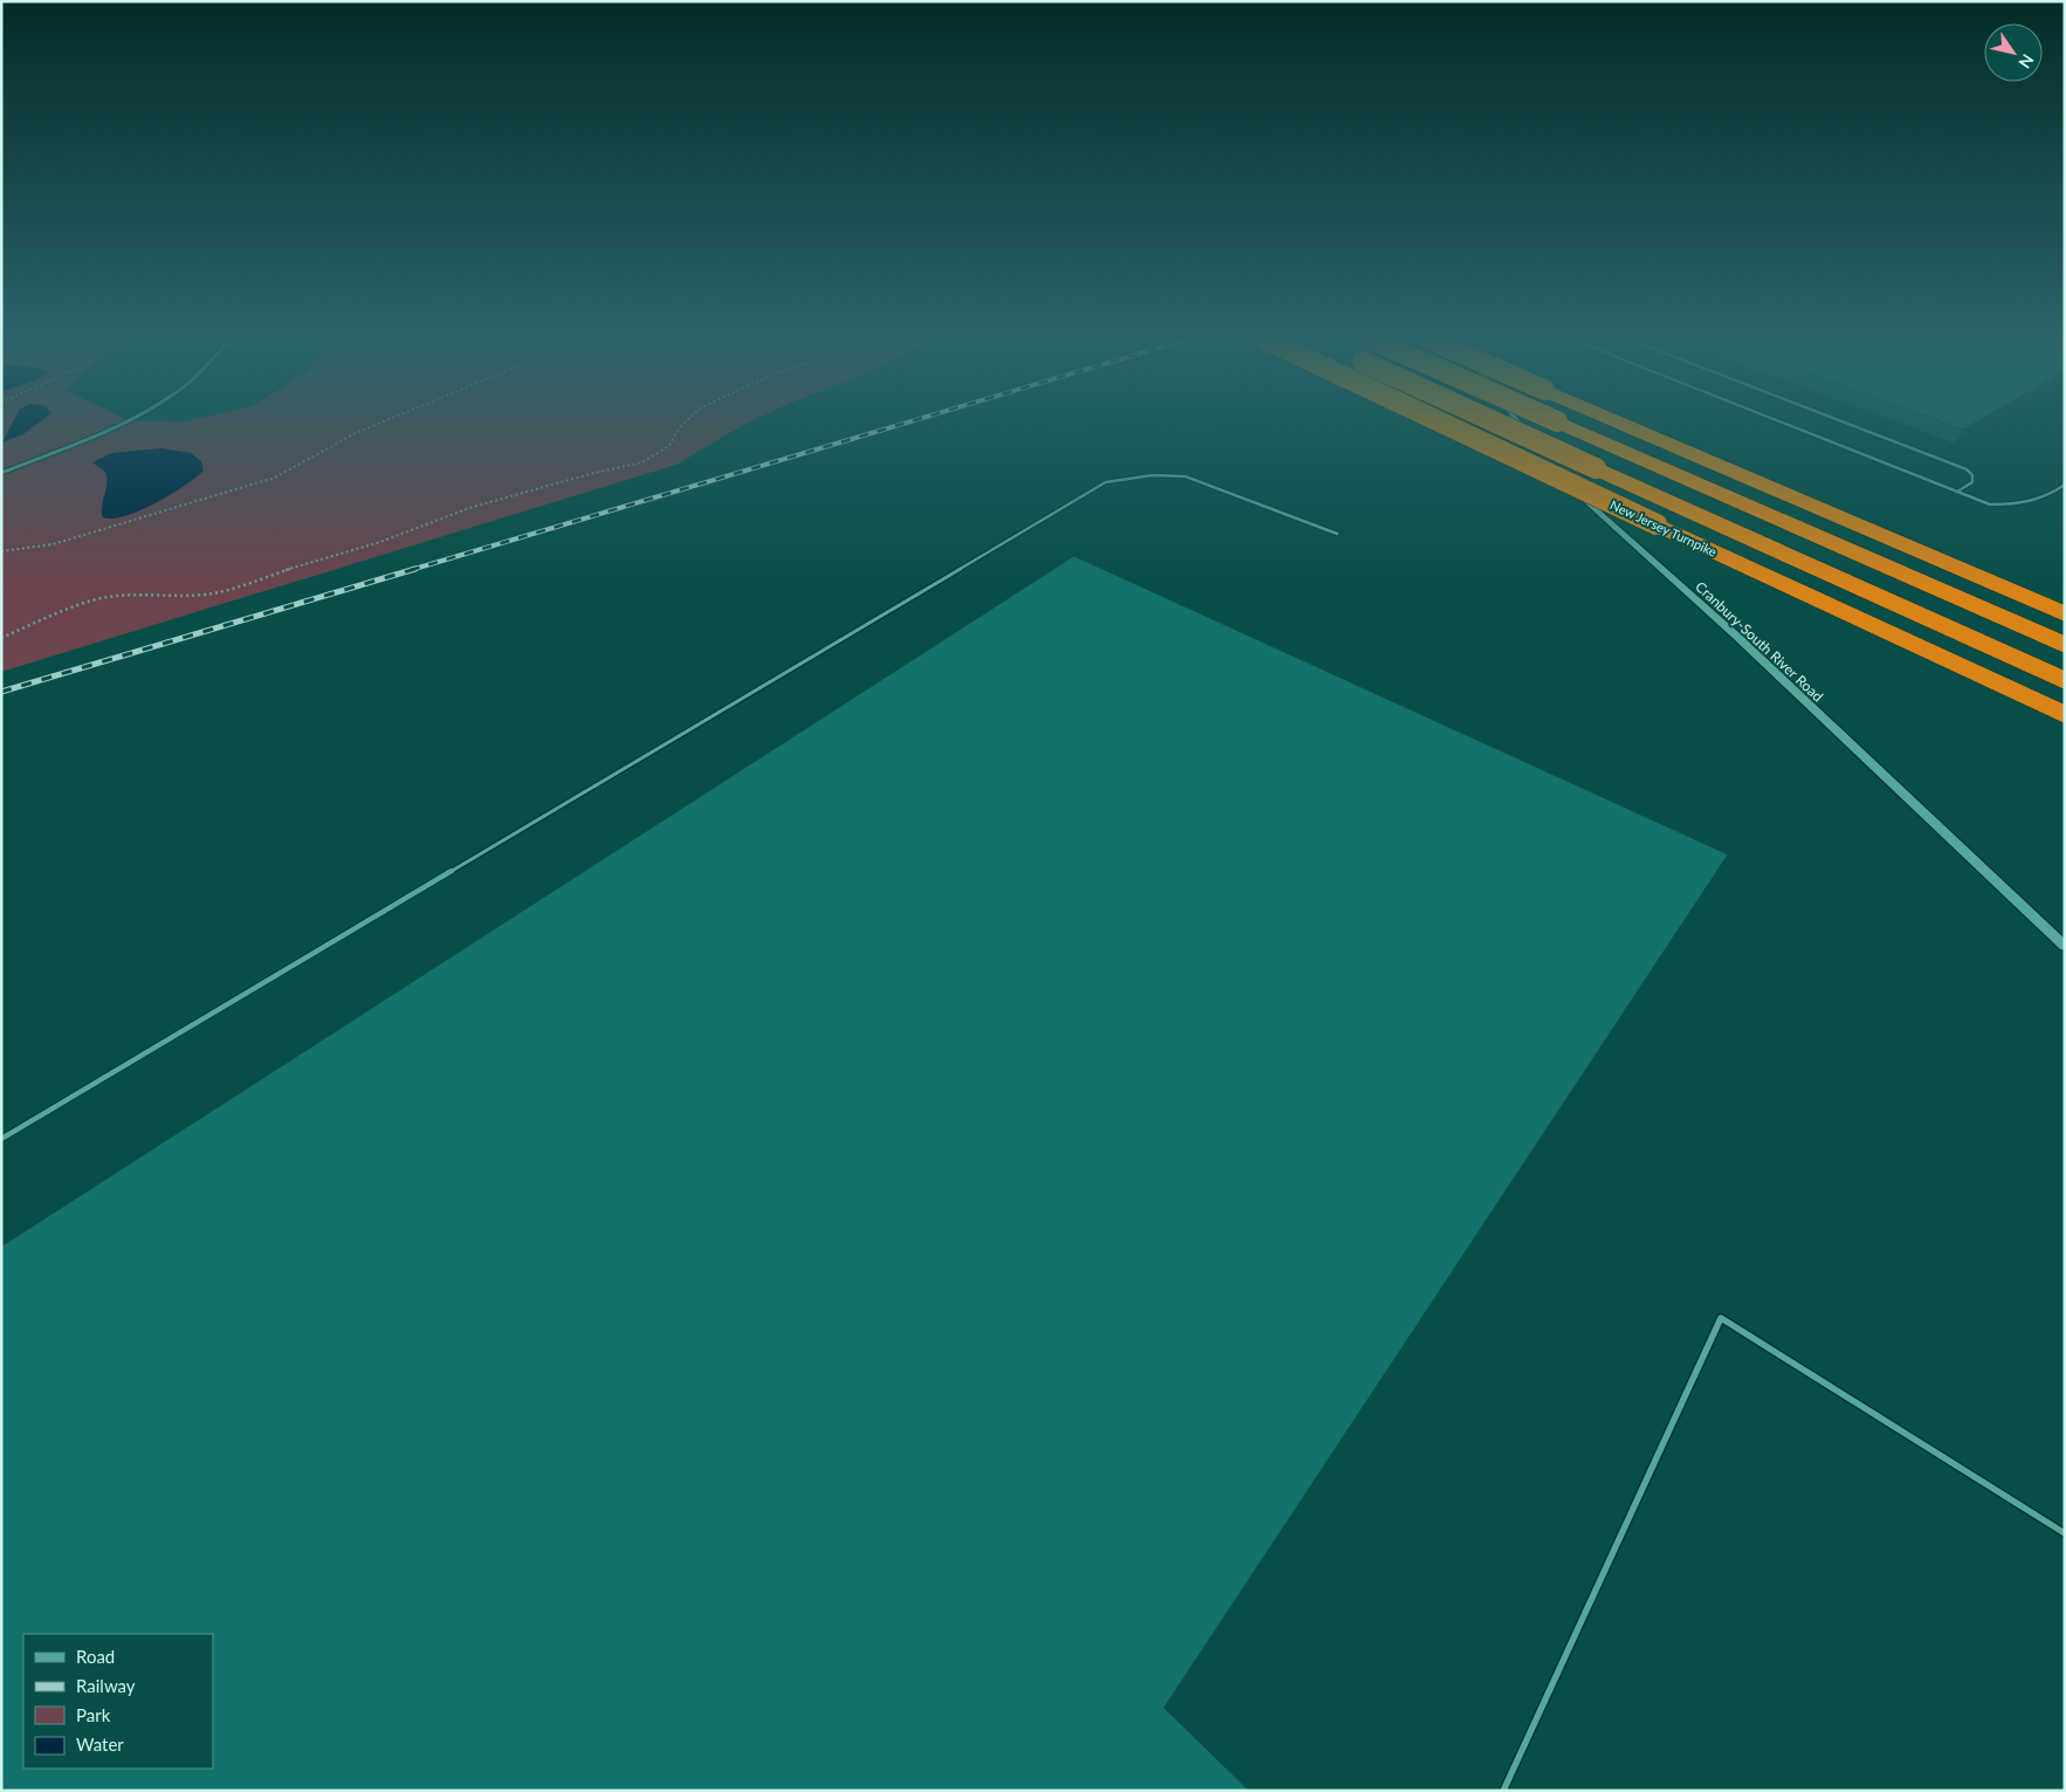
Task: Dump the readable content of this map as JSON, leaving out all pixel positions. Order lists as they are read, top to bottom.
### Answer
{
  "streets": {
    "highway": ["New Jersey Turnpike"],
    "main road": ["Cranbury-South River Road"]
  },
  "legend": [
    "Road",
    "Railway",
    "Park",
    "Water"
  ],
  "north": "bottom right"
}
